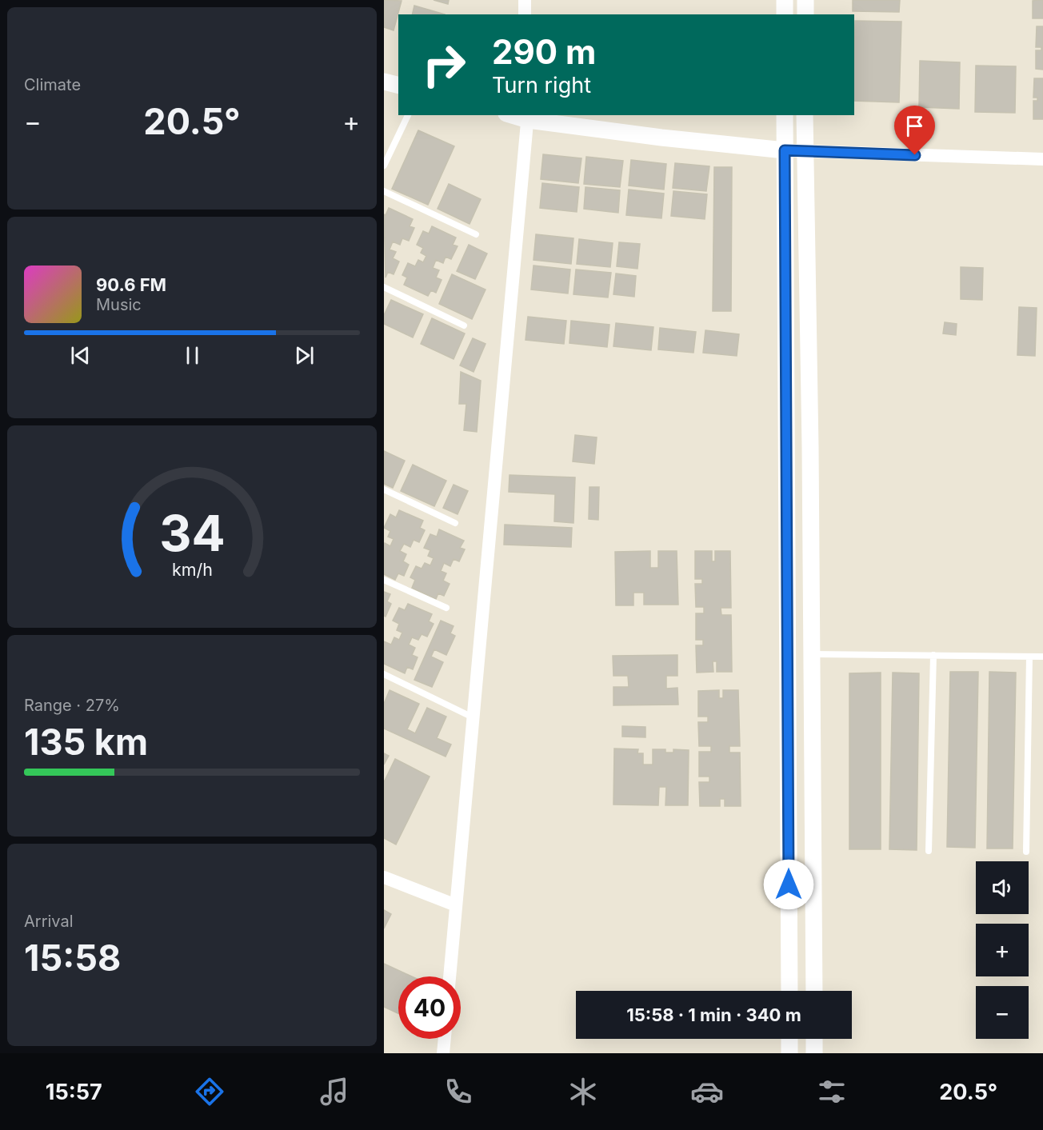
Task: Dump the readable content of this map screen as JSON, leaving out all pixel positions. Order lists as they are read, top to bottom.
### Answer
{
  "page": {
    "tile": [
      "Climate",
      ["Range · 27%", "135 km"],
      ["Arrival", "15:58"]
    ],
    "turn": ["290 m", "Turn right"],
    "heat": ["−", "20.5°", "+"],
    "song": ["90.6 FM", "Music"],
    "map_buttons": ["+", "−"],
    "limit": "40",
    "trip": "15:58 · 1 min · 340 m",
    "tabs": ["15:57", "20.5°"],
    "gauge": ["34", "km/h"]
  }
}
